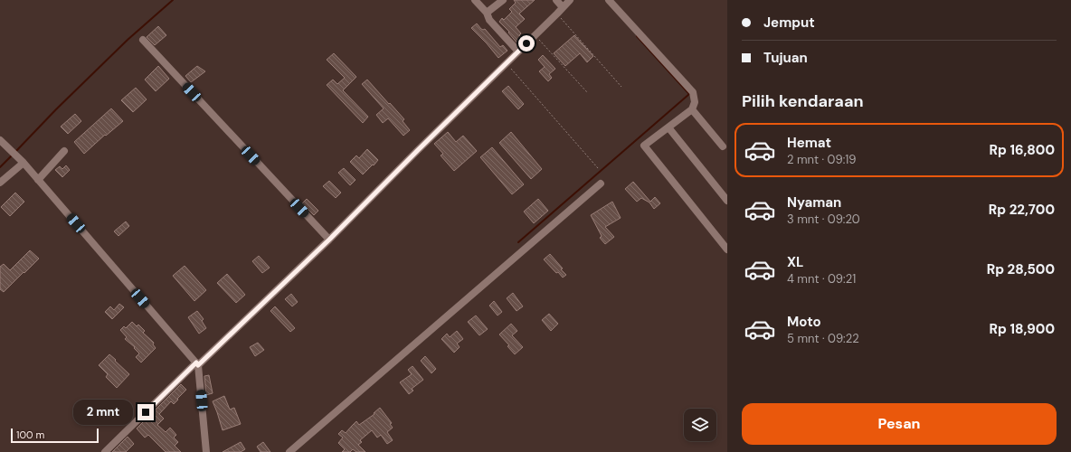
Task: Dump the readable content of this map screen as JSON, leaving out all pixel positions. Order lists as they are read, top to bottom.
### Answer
{
  "scale_bar": "100 m",
  "page": {
    "banner": ["Jemput", "Tujuan"],
    "heading": "Pilih kendaraan",
    "list": [
      {
        "name": "Hemat",
        "note": "2 mnt · 09:19",
        "value": "Rp 16,800"
      },
      {
        "name": "Nyaman",
        "note": "3 mnt · 09:20",
        "value": "Rp 22,700"
      },
      {
        "name": "XL",
        "note": "4 mnt · 09:21",
        "value": "Rp 28,500"
      },
      {
        "name": "Moto",
        "note": "5 mnt · 09:22",
        "value": "Rp 18,900"
      }
    ],
    "buttons": "Pesan",
    "bubble": "2 mnt",
    "scale": "100 m"
  }
}
